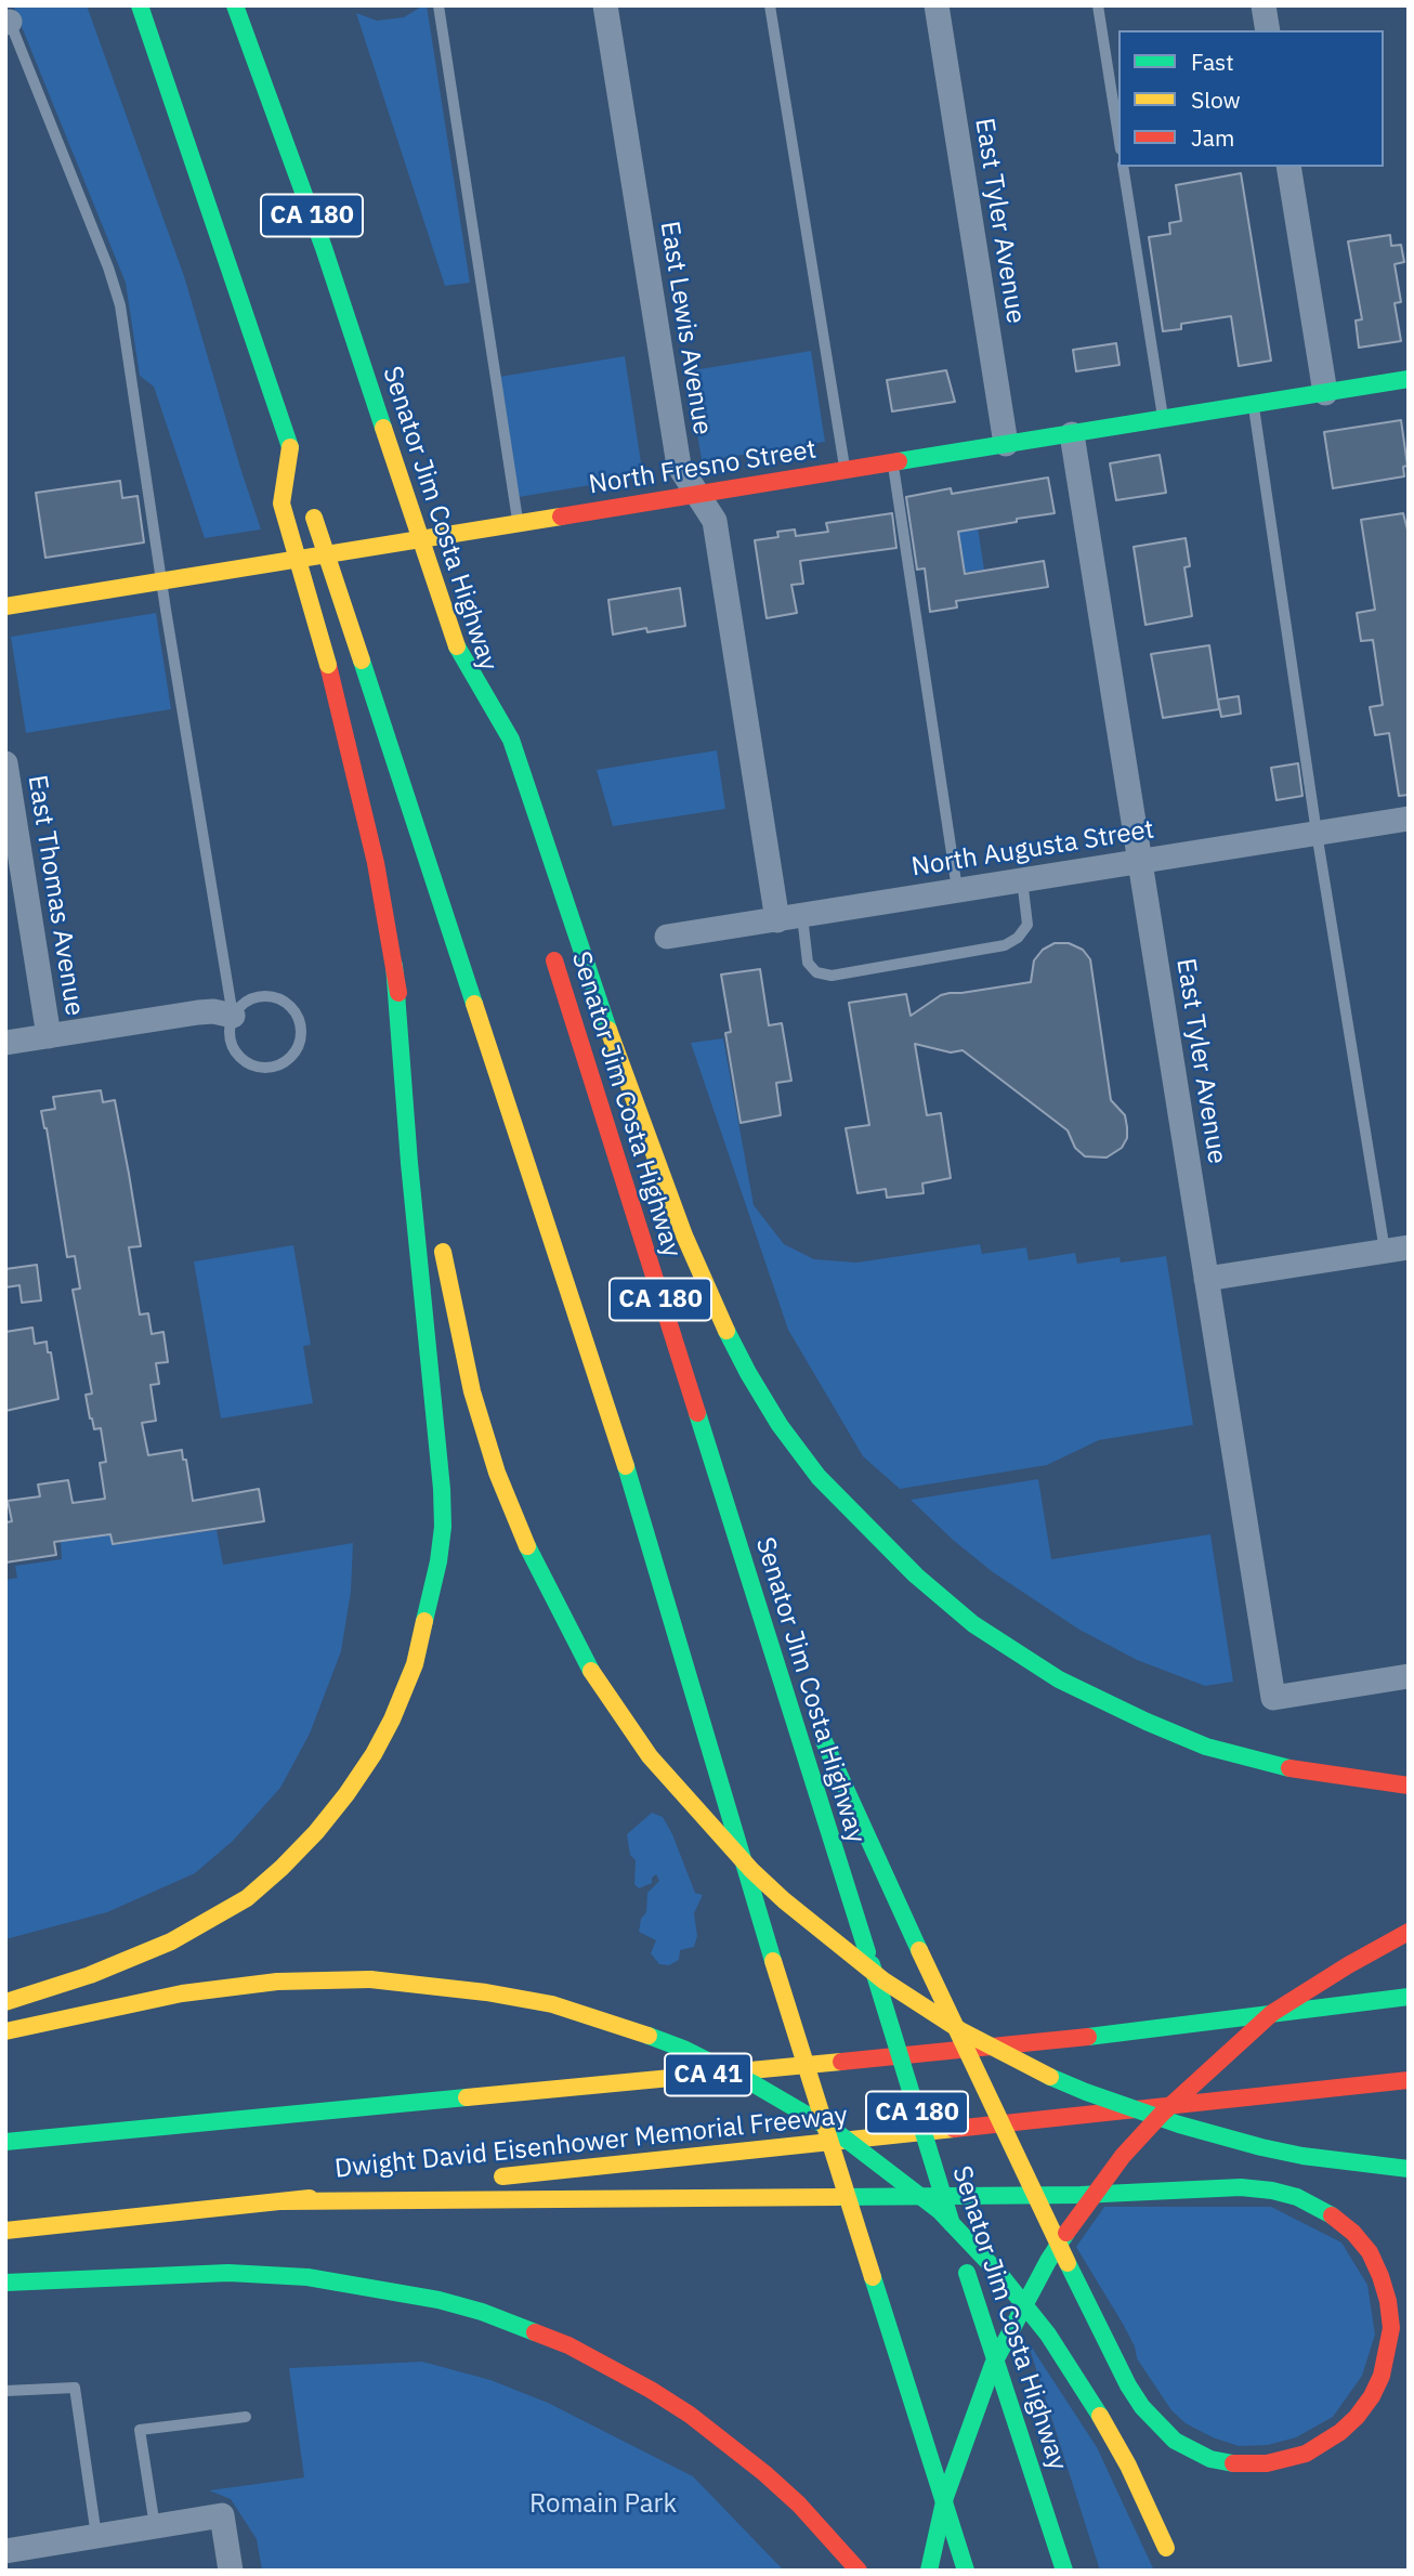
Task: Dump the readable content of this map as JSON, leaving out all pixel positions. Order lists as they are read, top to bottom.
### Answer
{
  "streets": {
    "main road": [
      "CA 180",
      "North Fresno Street",
      "Senator Jim Costa Highway",
      "CA 41",
      "Dwight David Eisenhower Memorial Freeway"
    ],
    "street": [
      "East Tyler Avenue",
      "East Lewis Avenue",
      "North Augusta Street",
      "East Thomas Avenue"
    ]
  },
  "crossings": [
    ["East Tyler Avenue", "North Fresno Street"],
    ["East Tyler Avenue", "North Augusta Street"],
    ["East Lewis Avenue", "North Fresno Street"],
    ["East Lewis Avenue", "North Augusta Street"]
  ],
  "parks": ["Romain Park"],
  "legend": ["Fast", "Slow", "Jam"]
}
